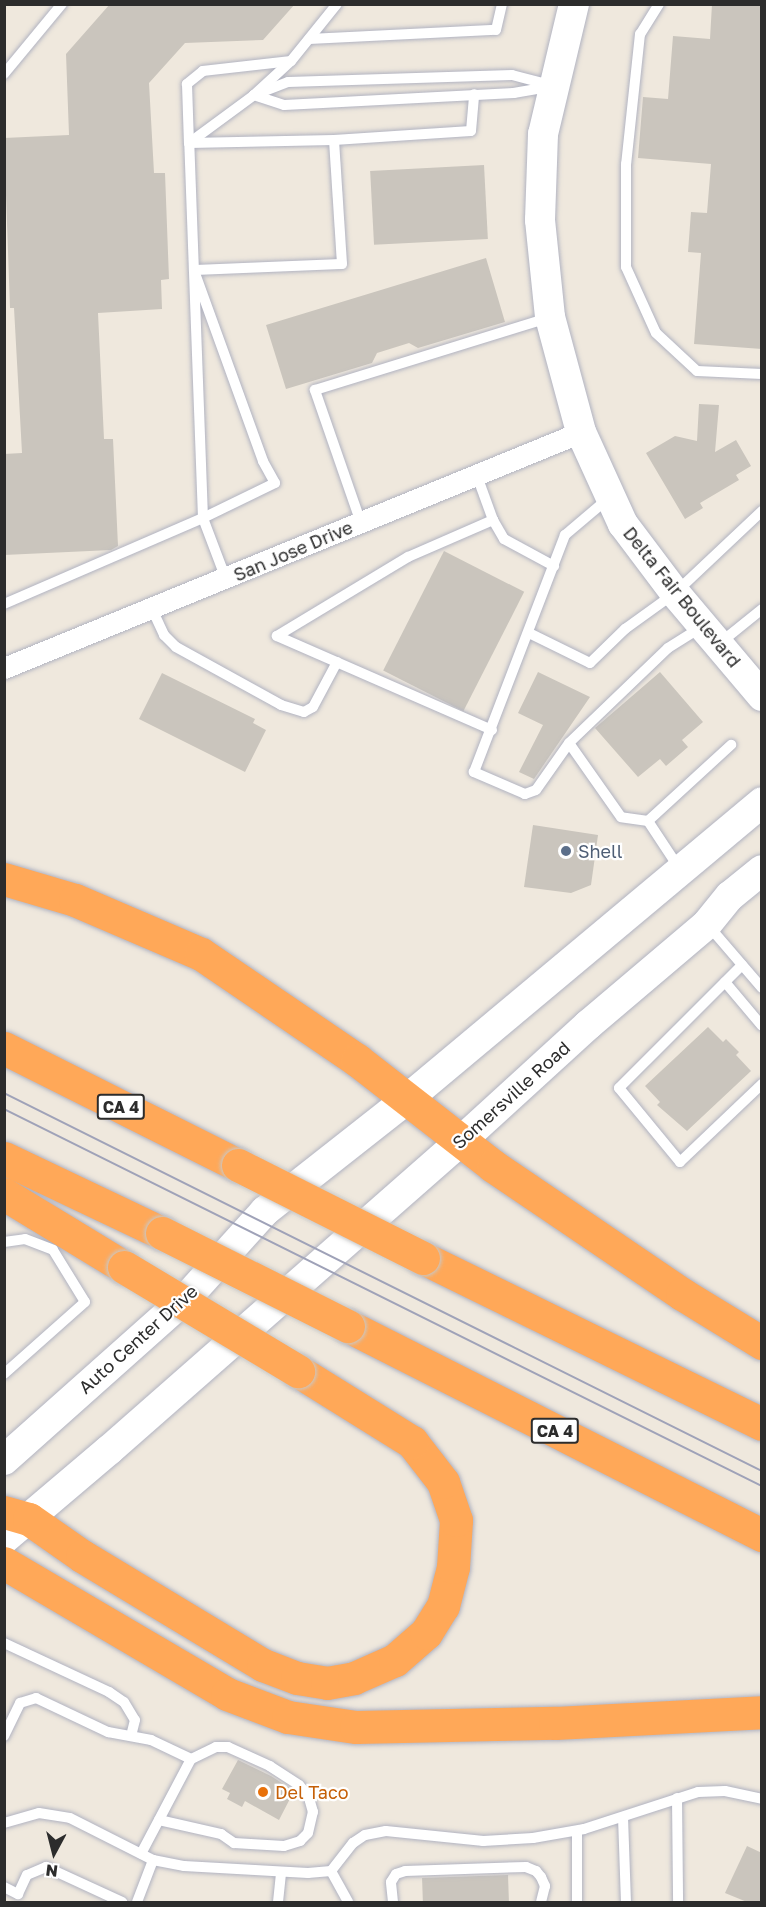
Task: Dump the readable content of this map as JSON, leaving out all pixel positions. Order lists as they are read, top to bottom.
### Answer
{
  "streets": {
    "highway": ["CA 4"],
    "main road": ["Delta Fair Boulevard", "Somersville Road", "Auto Center Drive"],
    "street": ["San Jose Drive"]
  },
  "crossings": [
    ["San Jose Drive", "Delta Fair Boulevard"]
  ],
  "places": ["Shell", "Del Taco"],
  "north": "bottom"
}
